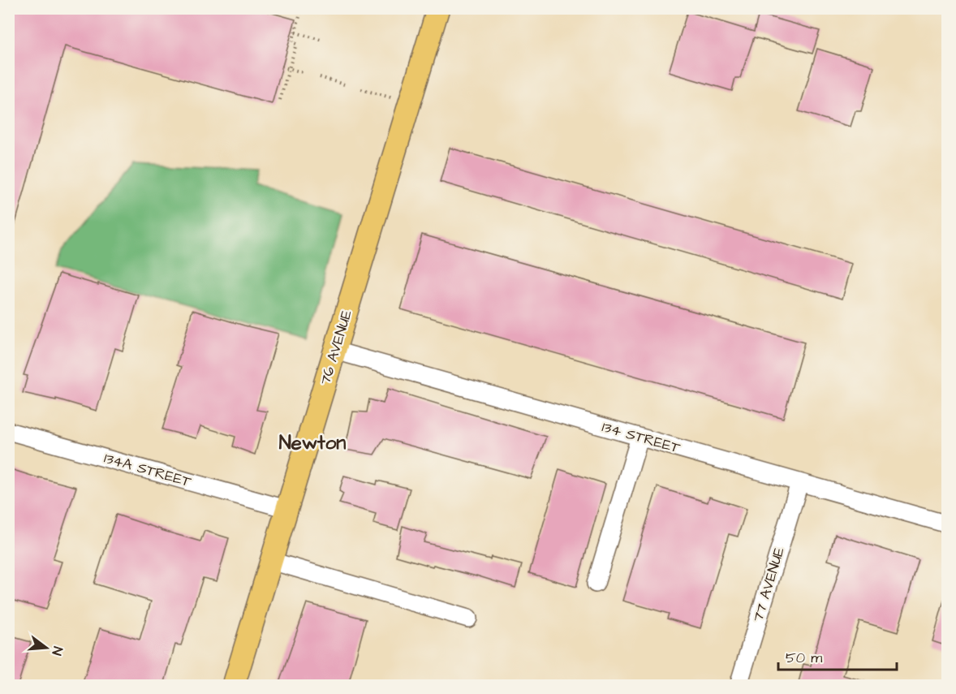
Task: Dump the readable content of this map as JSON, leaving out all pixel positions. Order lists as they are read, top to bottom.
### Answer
{
  "streets": {
    "main road": ["76 AVENUE"],
    "street": ["134 STREET", "134A STREET", "77 AVENUE"]
  },
  "crossings": [
    ["76 AVENUE", "134 STREET"],
    ["76 AVENUE", "134A STREET"],
    ["134 STREET", "77 AVENUE"]
  ],
  "districts": ["Newton"],
  "scale_bar": "50 m",
  "north": "right"
}
